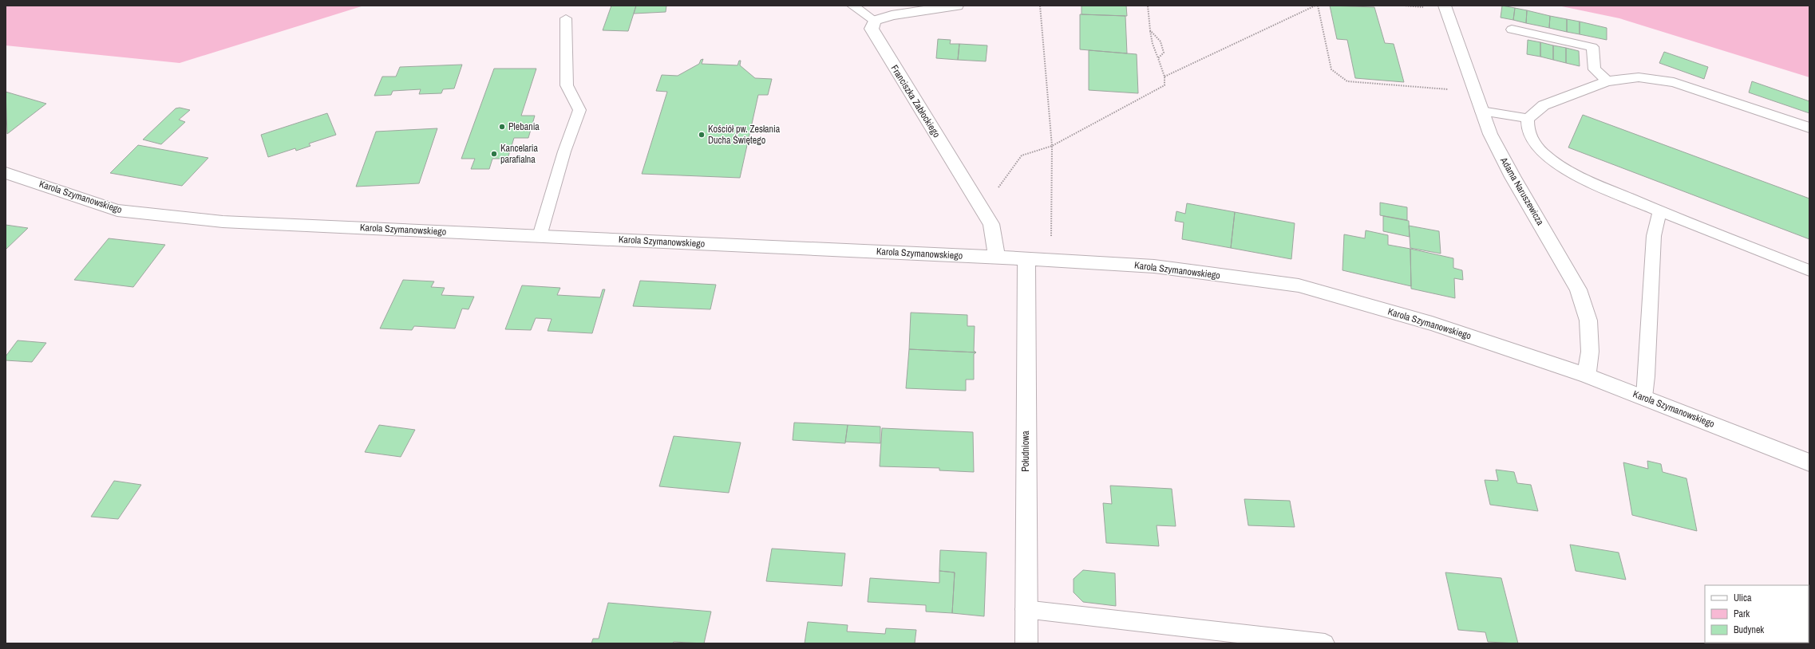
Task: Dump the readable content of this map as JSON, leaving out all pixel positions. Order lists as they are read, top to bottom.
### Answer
{
  "streets": {
    "street": [
      "Franciszka Zabłockiego",
      "Adama Naruszewicza",
      "Karola Szymanowskiego",
      "Południowa"
    ]
  },
  "crossings": [
    ["Franciszka Zabłockiego", "Karola Szymanowskiego"],
    ["Adama Naruszewicza", "Karola Szymanowskiego"],
    ["Karola Szymanowskiego", "Południowa"]
  ],
  "places": ["Plebania", "Kościół pw. Zesłania Ducha Świętego", "Kancelaria parafialna"],
  "legend": ["Ulica", "Park", "Budynek"]
}
